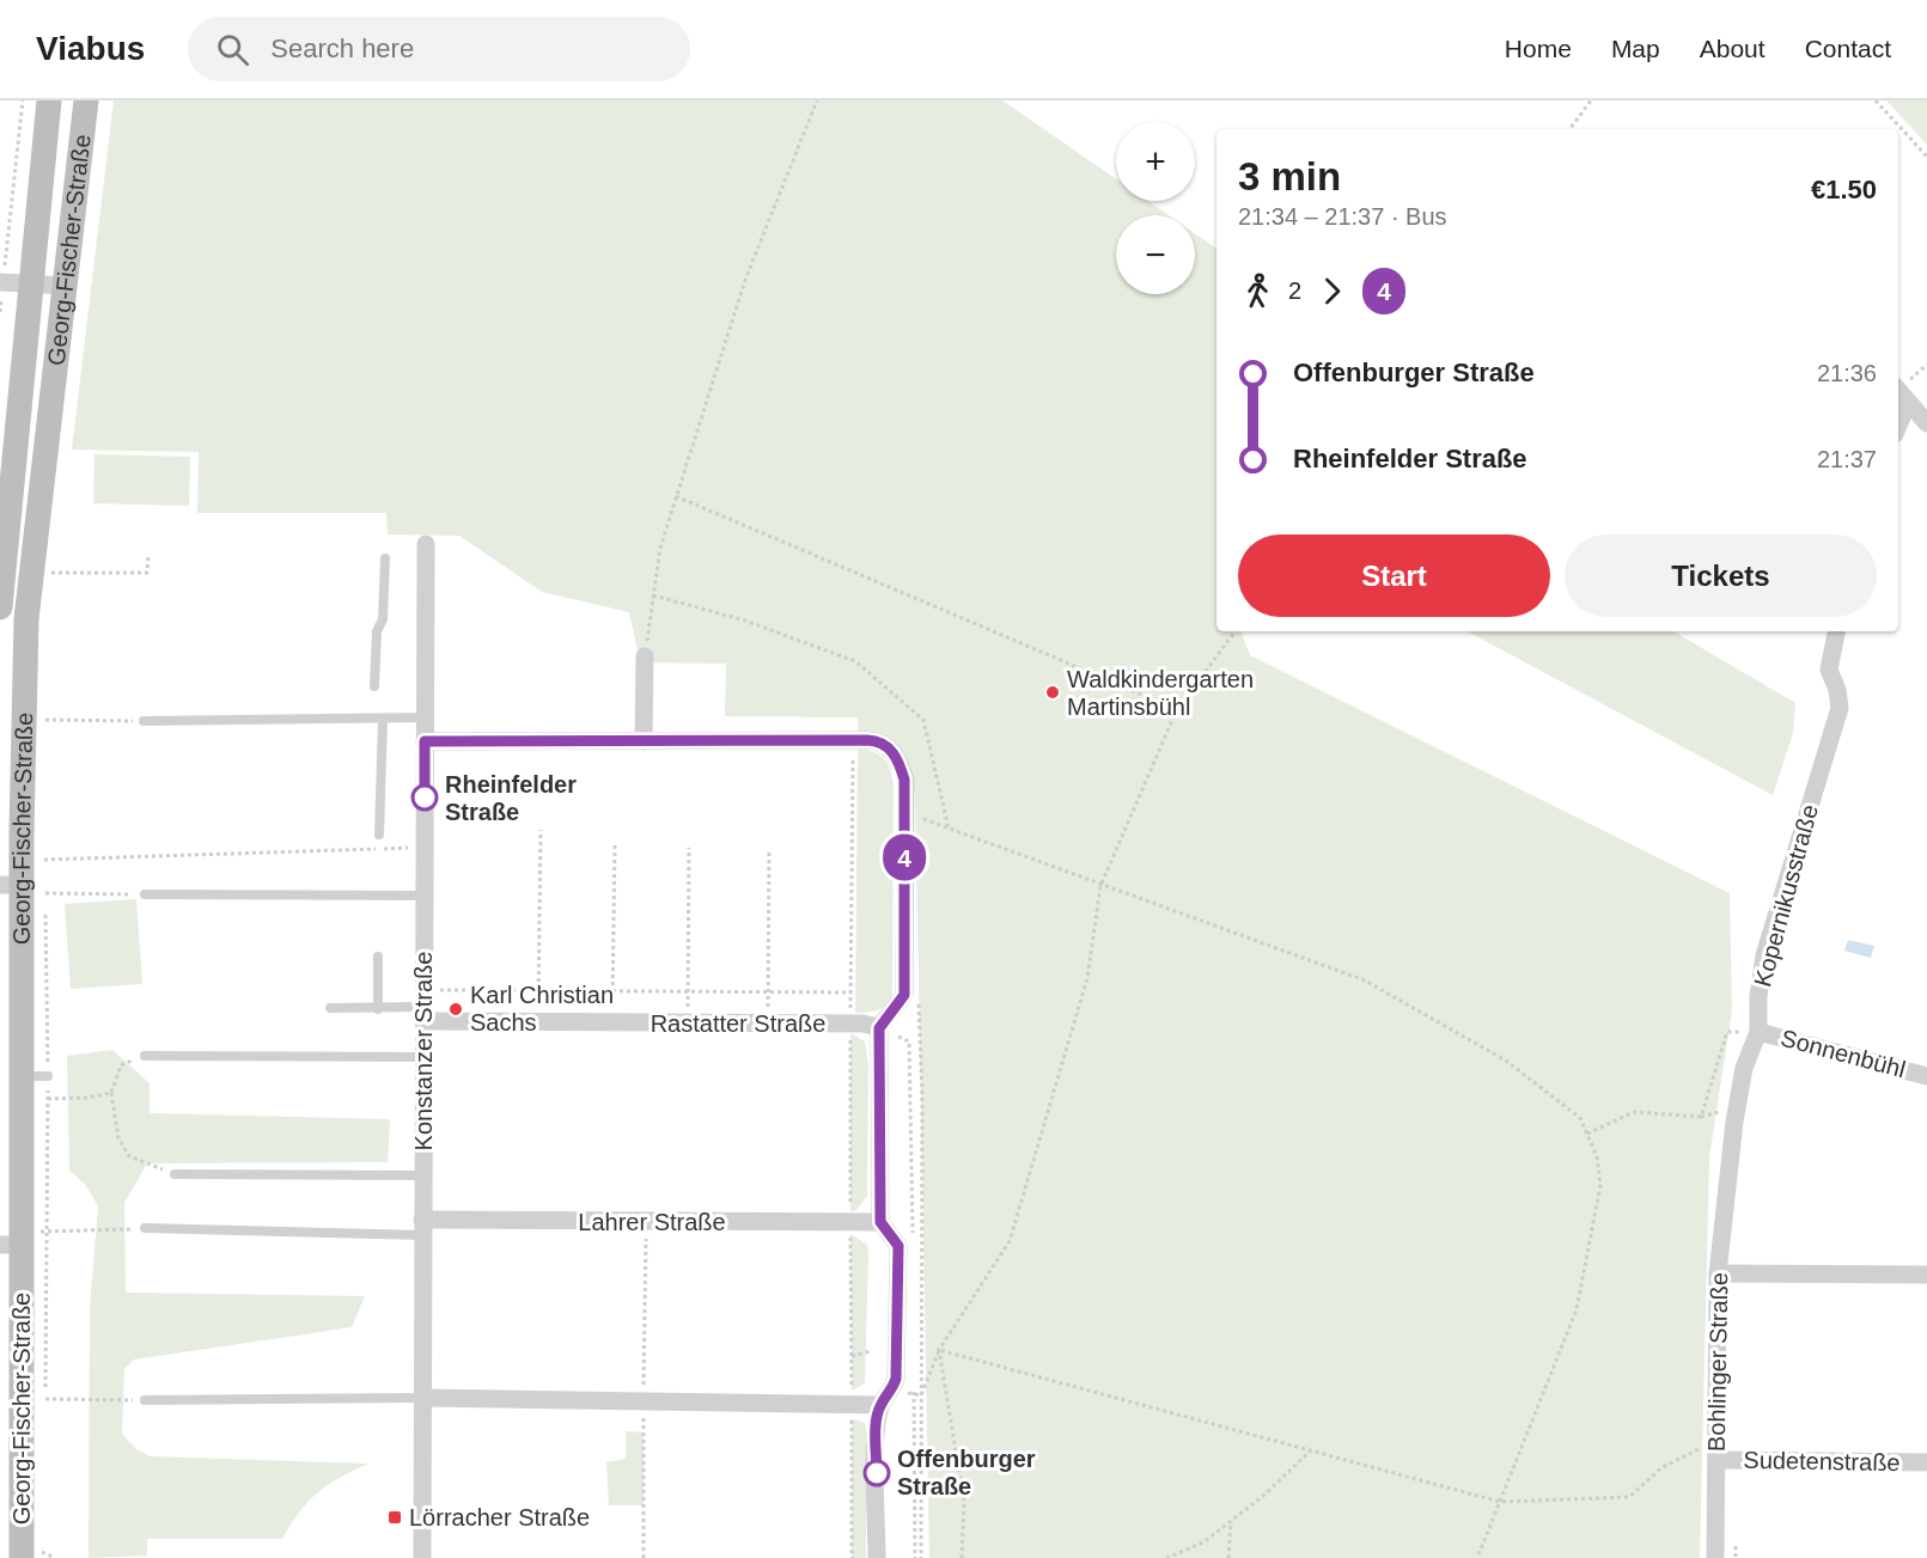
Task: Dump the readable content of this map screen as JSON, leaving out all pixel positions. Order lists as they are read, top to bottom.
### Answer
{
  "streets": {
    "main road": ["Georg-Fischer-Straße"],
    "street": [
      "Kopernikusstraße",
      "Rastatter Straße",
      "Konstanzer Straße",
      "Sonnenbühl",
      "Lahrer Straße",
      "Bohlinger Straße",
      "Sudetenstraße"
    ]
  },
  "crossings": [
    ["Kopernikusstraße", "Sonnenbühl"],
    ["Kopernikusstraße", "Bohlinger Straße"],
    ["Rastatter Straße", "Konstanzer Straße"],
    ["Konstanzer Straße", "Lahrer Straße"],
    ["Bohlinger Straße", "Sudetenstraße"]
  ],
  "places": {
    "other": [
      "Waldkindergarten Martinsbühl",
      "Rheinfelder Straße",
      "Karl Christian Sachs",
      "Offenburger Straße"
    ],
    "transit": ["Lörracher Straße"]
  },
  "lines": ["bus line 4"],
  "page": {
    "header": "Viabus",
    "search": "Search here",
    "nav": [
      "Home",
      "Map",
      "About",
      "Contact"
    ],
    "on_map": "4",
    "map_buttons": ["+", "−"],
    "heading": ["3 min", "21:34 – 21:37 · Bus", "€1.50"],
    "legs": ["2", "4"],
    "list": [
      {
        "name": "Offenburger Straße",
        "value": "21:36"
      },
      {
        "name": "Rheinfelder Straße",
        "value": "21:37"
      }
    ],
    "buttons": ["Start", "Tickets"]
  }
}
